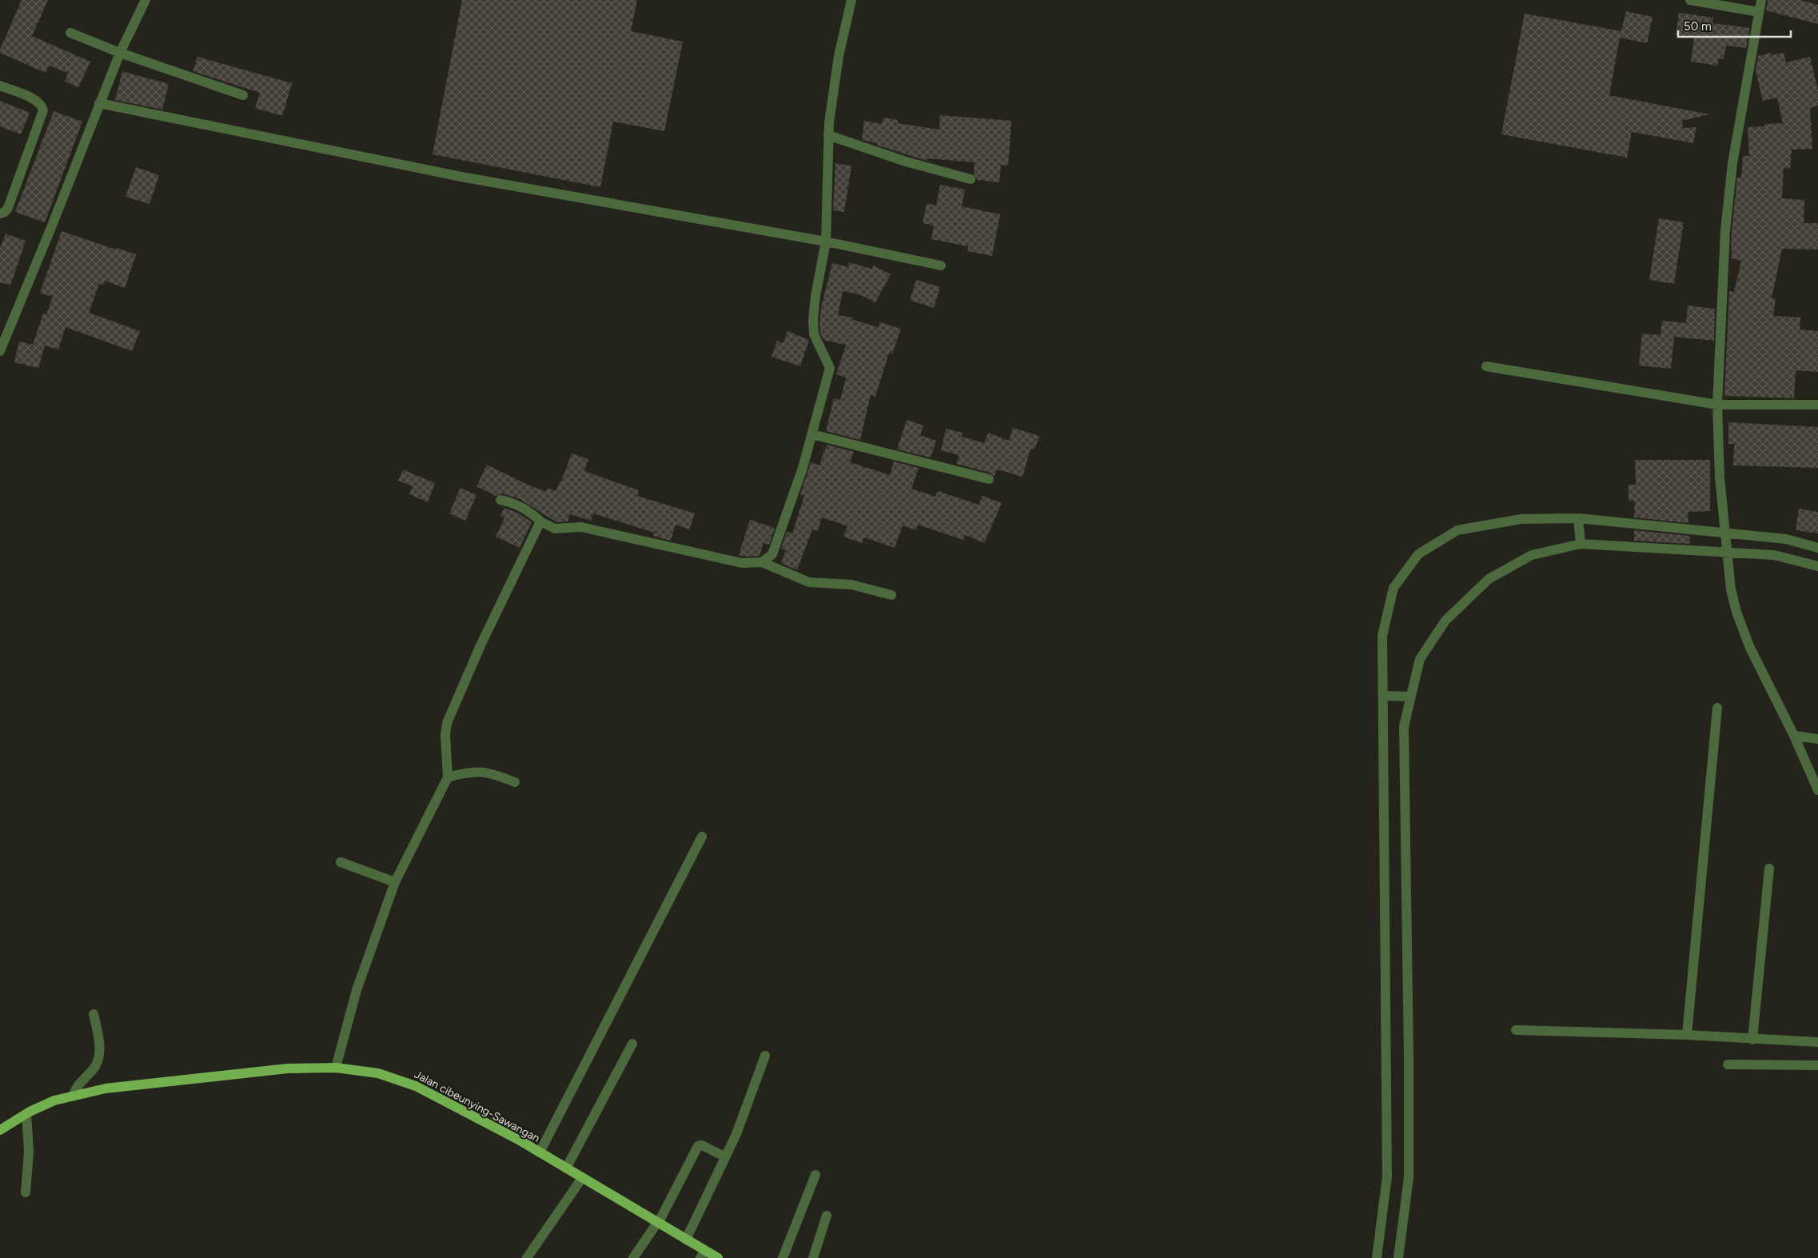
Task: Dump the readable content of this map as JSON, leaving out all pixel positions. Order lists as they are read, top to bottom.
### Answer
{
  "streets": {
    "main road": ["Jalan cibeunying-Sawangan"]
  },
  "scale_bar": "50 m"
}
